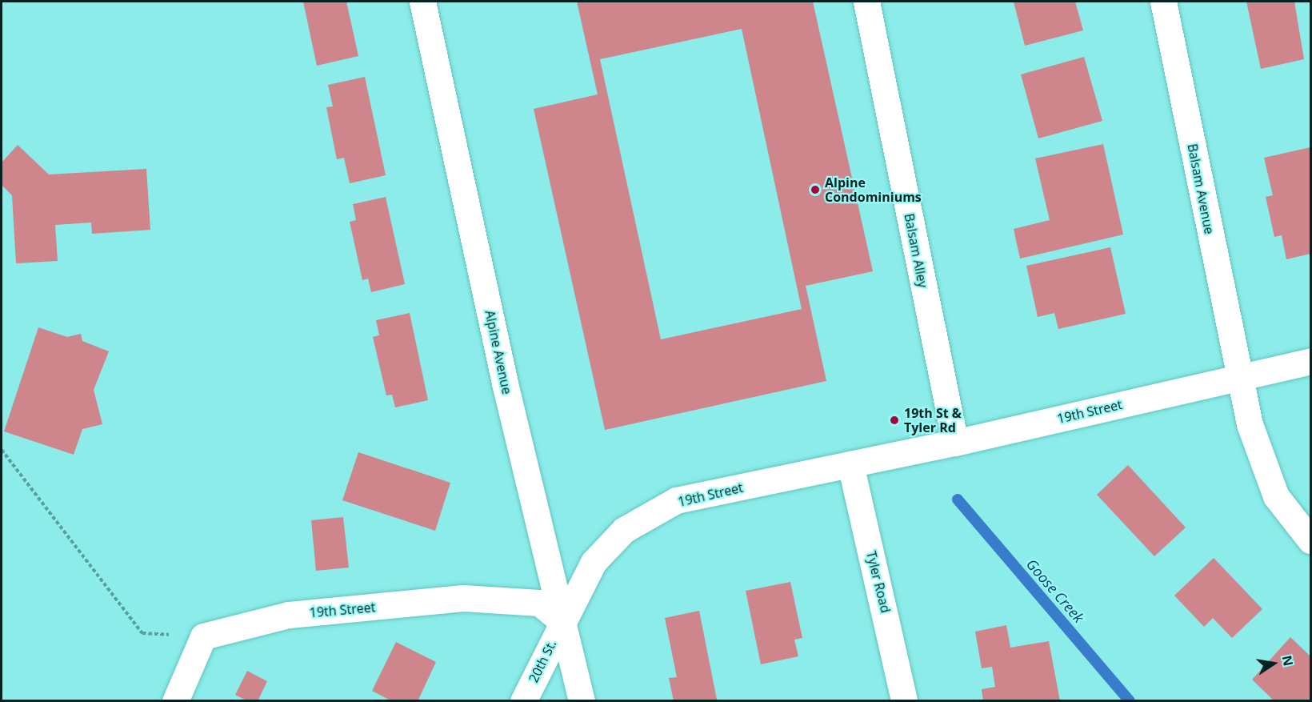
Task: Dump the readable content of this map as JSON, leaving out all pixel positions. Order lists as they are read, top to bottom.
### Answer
{
  "streets": {
    "street": [
      "Balsam Avenue",
      "Balsam Alley",
      "Alpine Avenue",
      "19th Street",
      "Tyler Road",
      "20th St."
    ]
  },
  "crossings": [
    ["Balsam Avenue", "19th Street"],
    ["Balsam Alley", "19th Street"],
    ["Alpine Avenue", "19th Street"],
    ["Alpine Avenue", "20th St."],
    ["19th Street", "Tyler Road"],
    ["19th Street", "20th St."]
  ],
  "water": ["Goose Creek"],
  "places": ["Alpine Condominiums", "19th St & Tyler Rd"],
  "north": "right"
}
